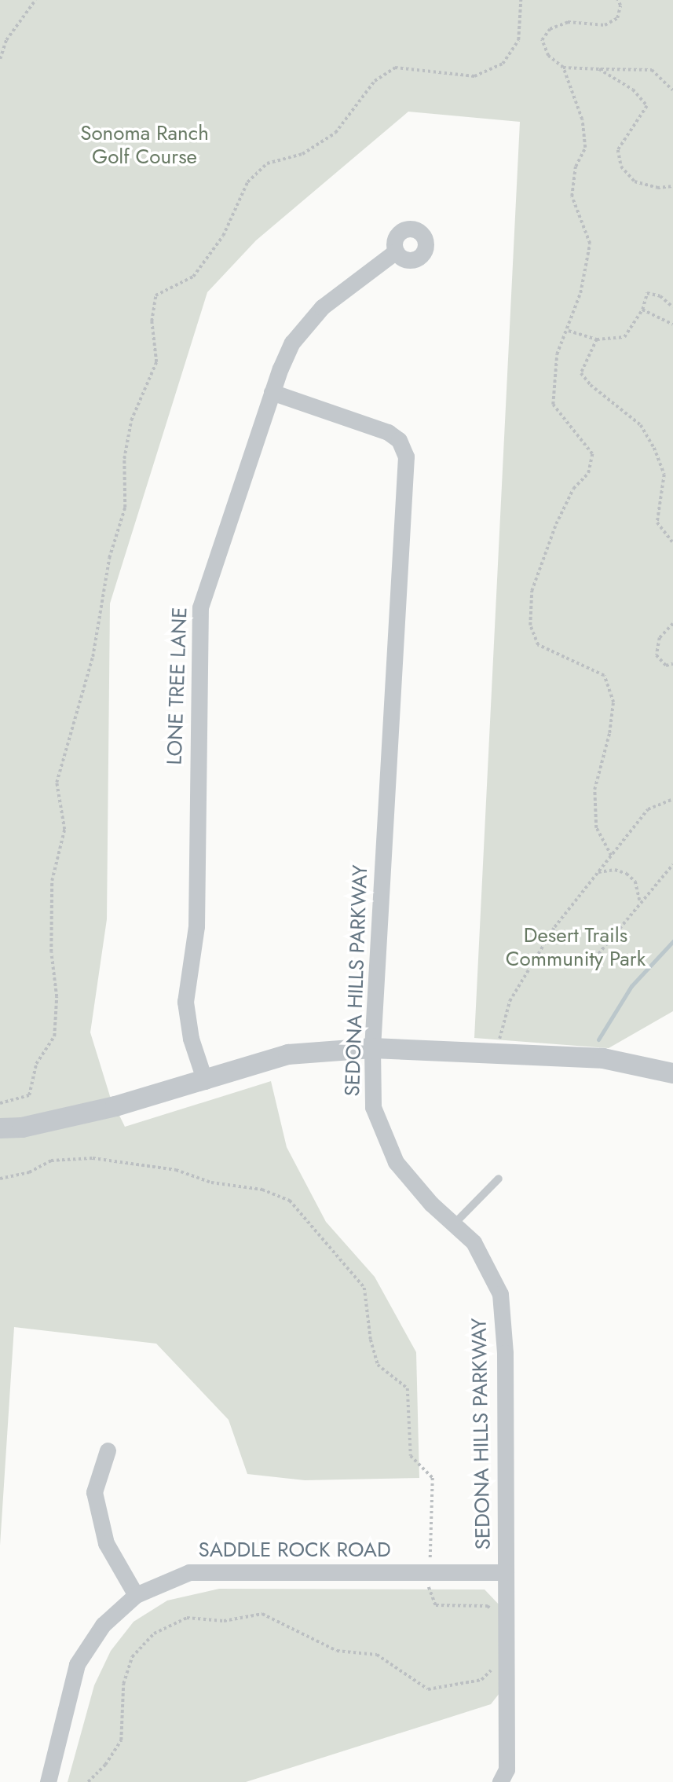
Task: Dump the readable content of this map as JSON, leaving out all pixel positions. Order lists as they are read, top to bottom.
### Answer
{
  "streets": {
    "street": ["LONE TREE LANE", "SEDONA HILLS PARKWAY", "SADDLE ROCK ROAD"]
  },
  "crossings": [
    ["LONE TREE LANE", "SEDONA HILLS PARKWAY"],
    ["SEDONA HILLS PARKWAY", "SADDLE ROCK ROAD"]
  ],
  "parks": ["Sonoma Ranch Golf Course", "Desert Trails Community Park"]
}
